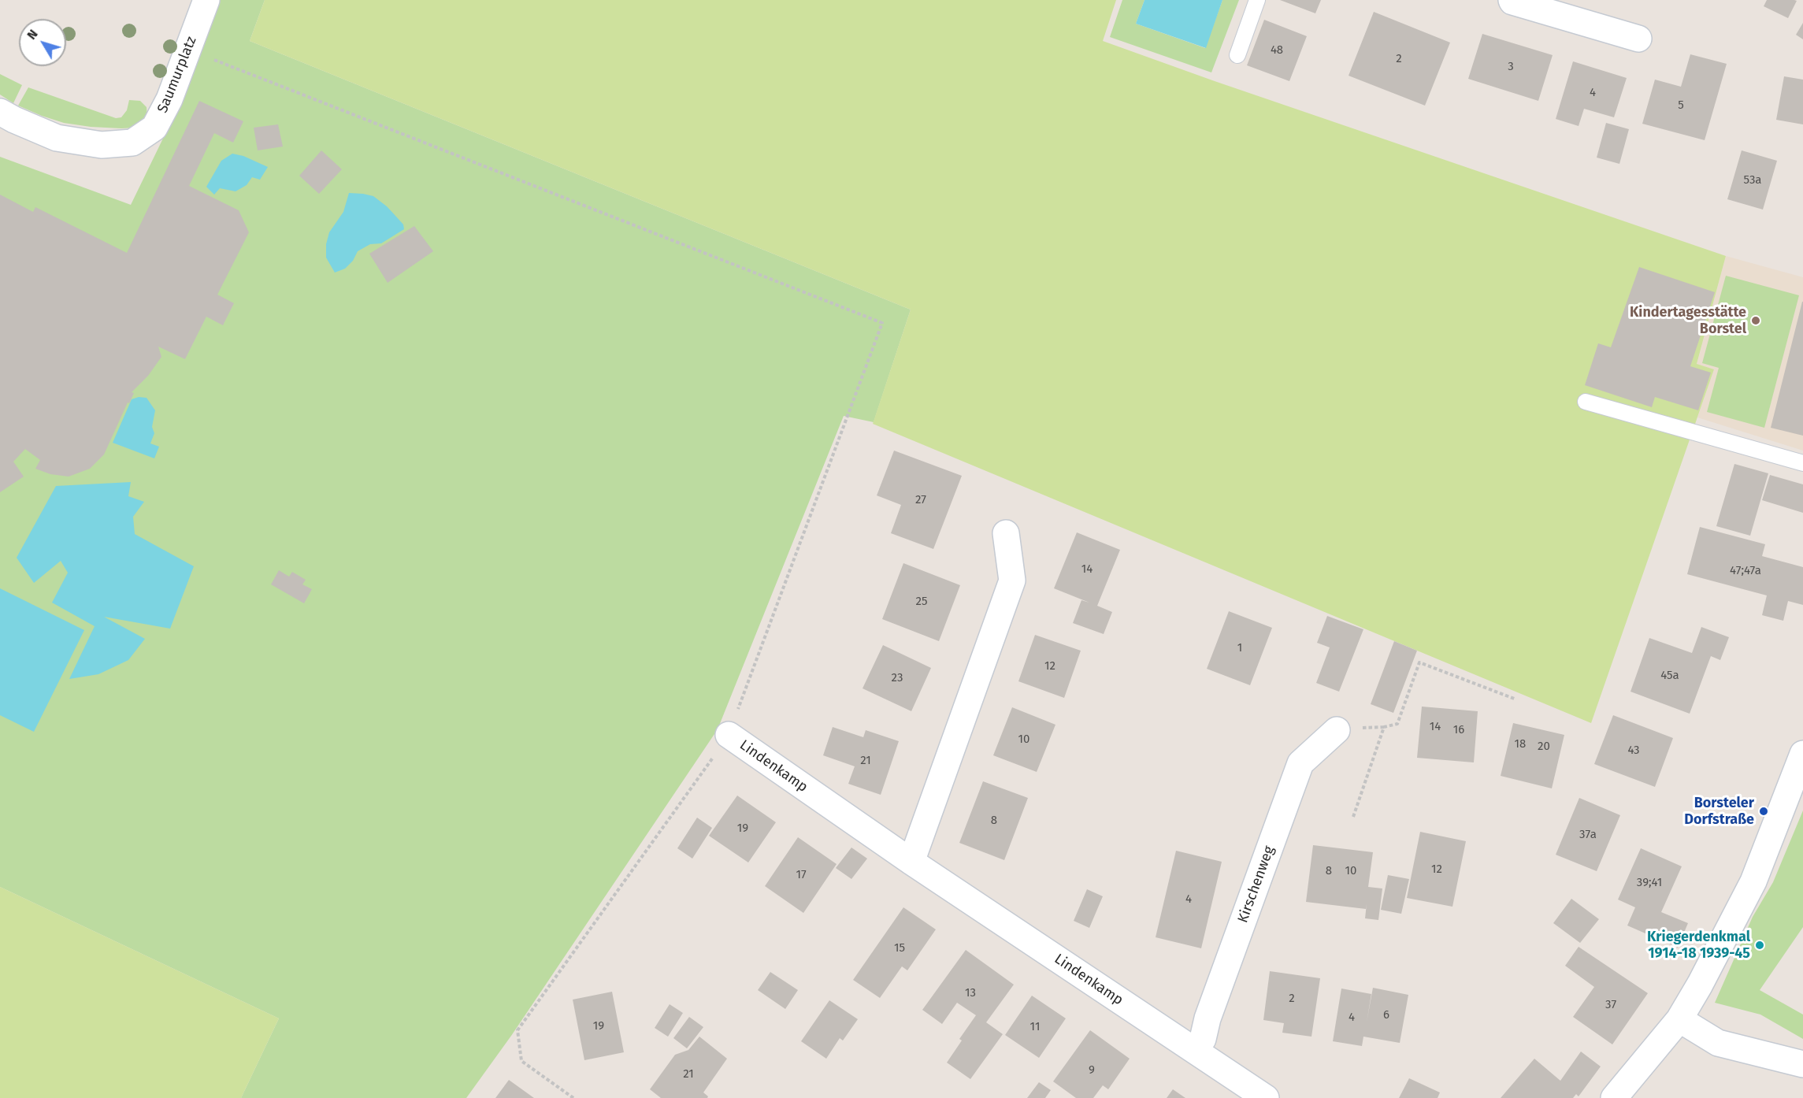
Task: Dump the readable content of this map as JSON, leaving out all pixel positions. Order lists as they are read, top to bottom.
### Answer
{
  "streets": {
    "street": ["Saumurplatz", "Lindenkamp", "Kirschenweg"]
  },
  "crossings": [
    ["Lindenkamp", "Kirschenweg"]
  ],
  "places": ["Kindertagesstätte Borstel", "Borsteler Dorfstraße", "Kriegerdenkmal 1914-18 1939-45"],
  "house_numbers": [
    "48",
    "2",
    "3",
    "4",
    "5",
    "53a",
    "27",
    "14",
    "47;47a",
    "25",
    "1",
    "12",
    "45a",
    "23",
    "14",
    "16",
    "10",
    "18",
    "20",
    "43",
    "21",
    "8",
    "19",
    "37a",
    "12",
    "8",
    "10",
    "17",
    "39;41",
    "4",
    "15",
    "13",
    "2",
    "37",
    "6",
    "4",
    "19",
    "11",
    "9",
    "21"
  ],
  "north": "top left"
}
